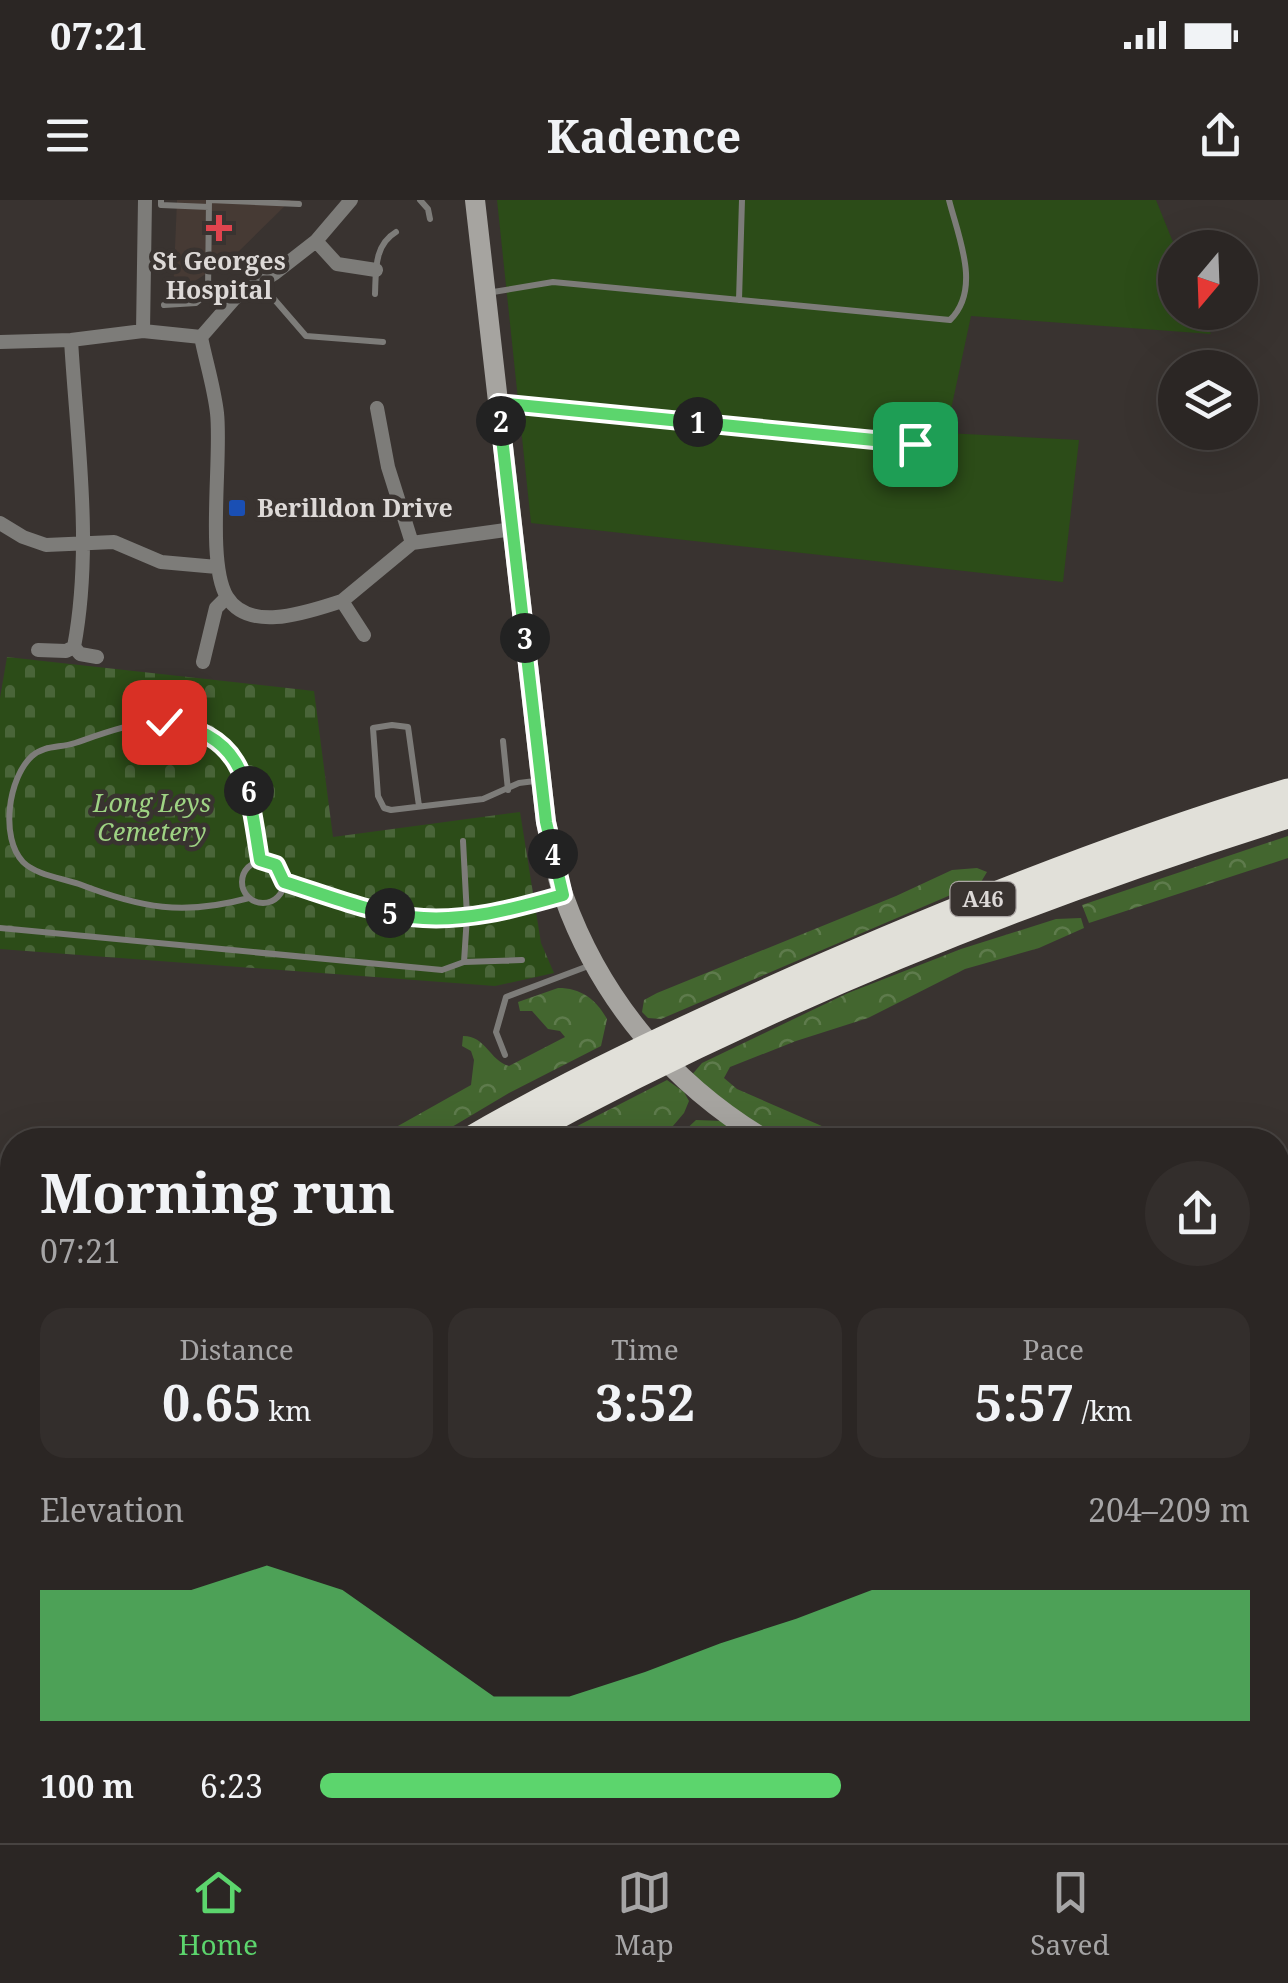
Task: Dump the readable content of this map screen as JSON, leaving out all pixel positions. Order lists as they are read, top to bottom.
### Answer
{
  "streets": {
    "highway": ["A46"]
  },
  "parks": ["Long Leys Cemetery"],
  "places": {
    "health": ["St Georges Hospital"],
    "transit": ["Berilldon Drive"]
  },
  "north": "bottom",
  "page": {
    "status": "07:21",
    "header": "Kadence",
    "pins": [
      "2",
      "1",
      "3",
      "6",
      "4",
      "5"
    ],
    "heading": ["Morning run", "07:21"],
    "stats": [
      ["Distance", "0.65 km"],
      ["Time", "3:52"],
      ["Pace", "5:57 /km"]
    ],
    "chart": ["Elevation", "204–209 m"],
    "list": [
      {
        "name": "100 m",
        "note": "6:23"
      }
    ],
    "tabs": ["Home", "Map", "Saved"]
  }
}
